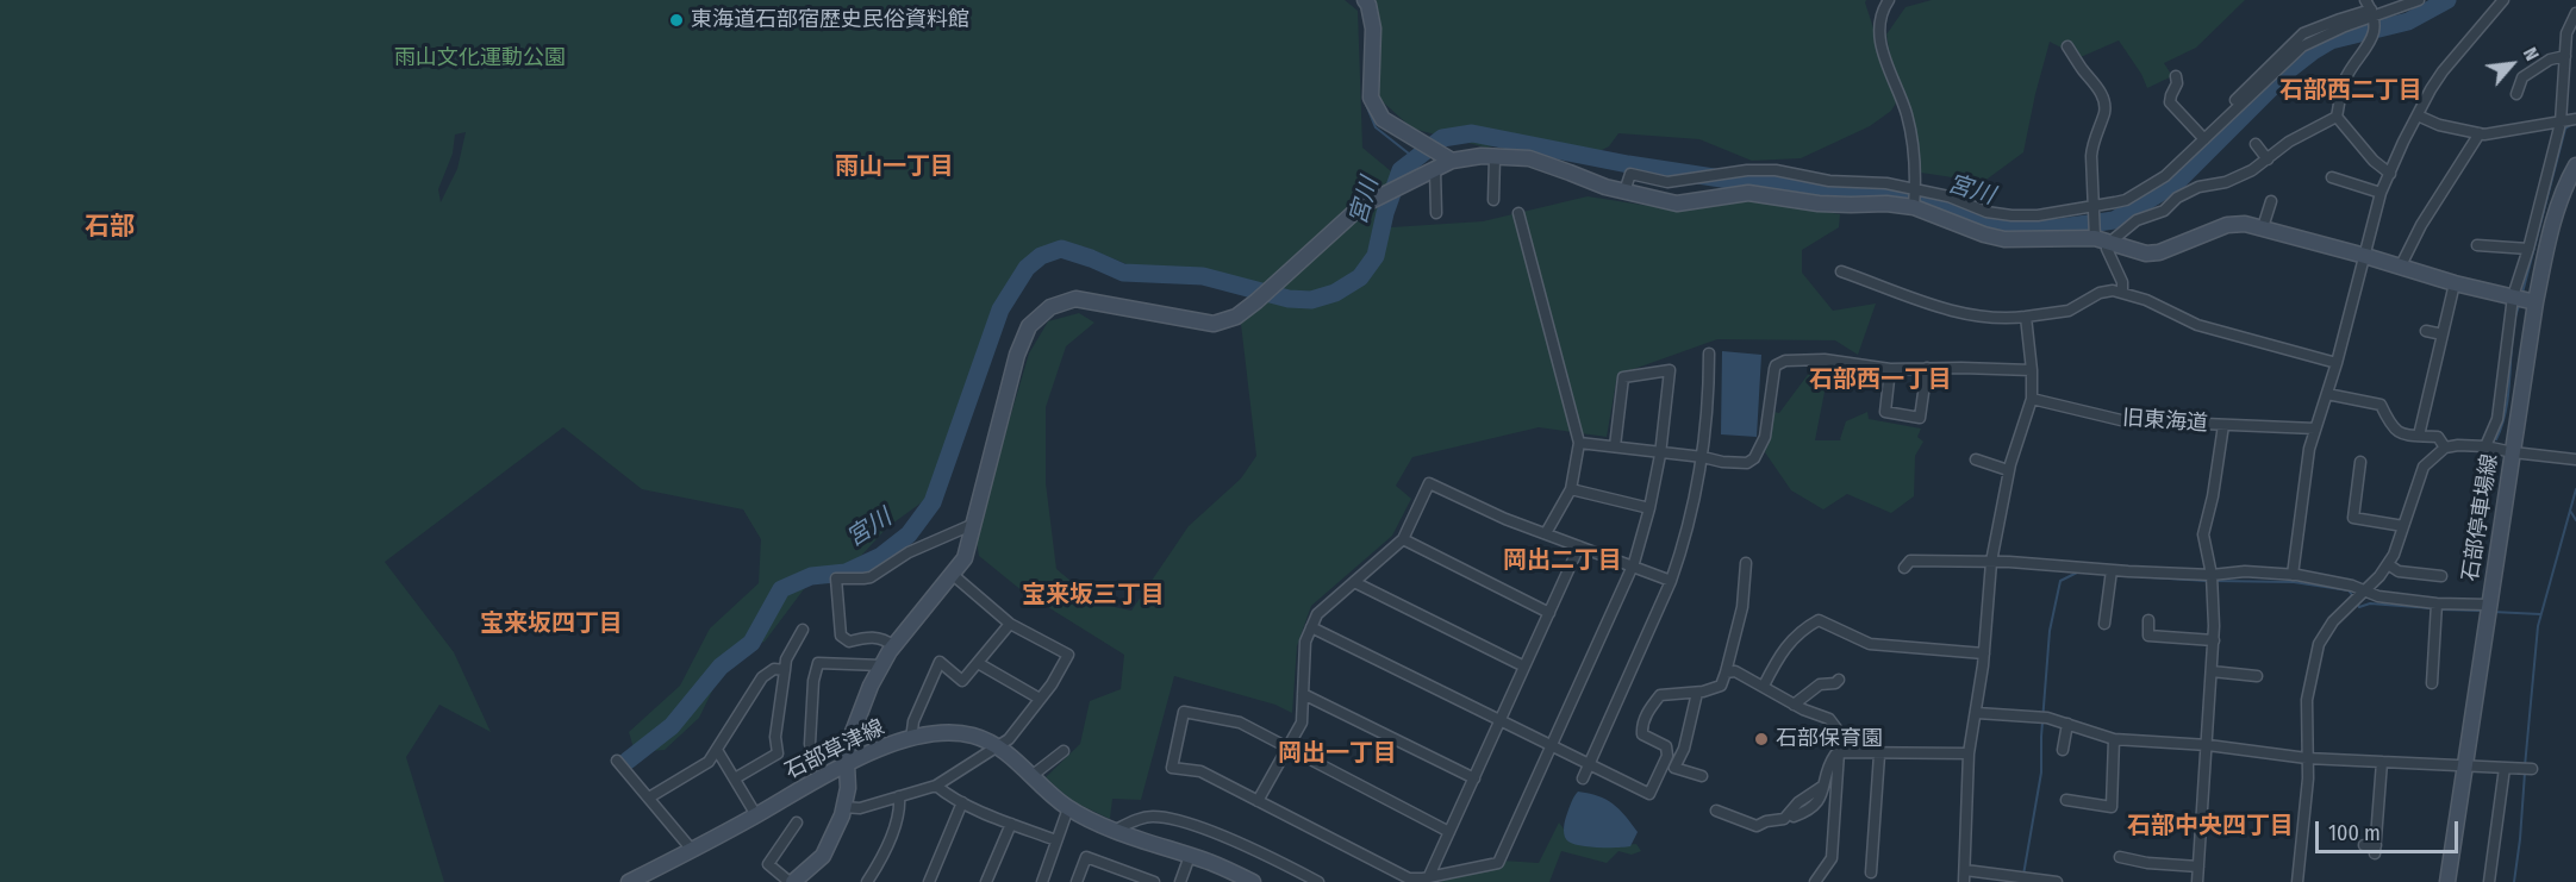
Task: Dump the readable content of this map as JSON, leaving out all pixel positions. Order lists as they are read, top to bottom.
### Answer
{
  "streets": {
    "street": ["旧東海道", "石部停車場線", "石部草津線"]
  },
  "districts": [
    "石部西二丁目",
    "雨山一丁目",
    "石部",
    "石部西一丁目",
    "岡出二丁目",
    "宝来坂三丁目",
    "宝来坂四丁目",
    "岡出一丁目",
    "石部中央四丁目"
  ],
  "water": ["宮川"],
  "parks": ["雨山文化運動公園"],
  "places": ["東海道石部宿歴史民俗資料館", "石部保育園"],
  "scale_bar": "100 m",
  "north": "top right"
}
